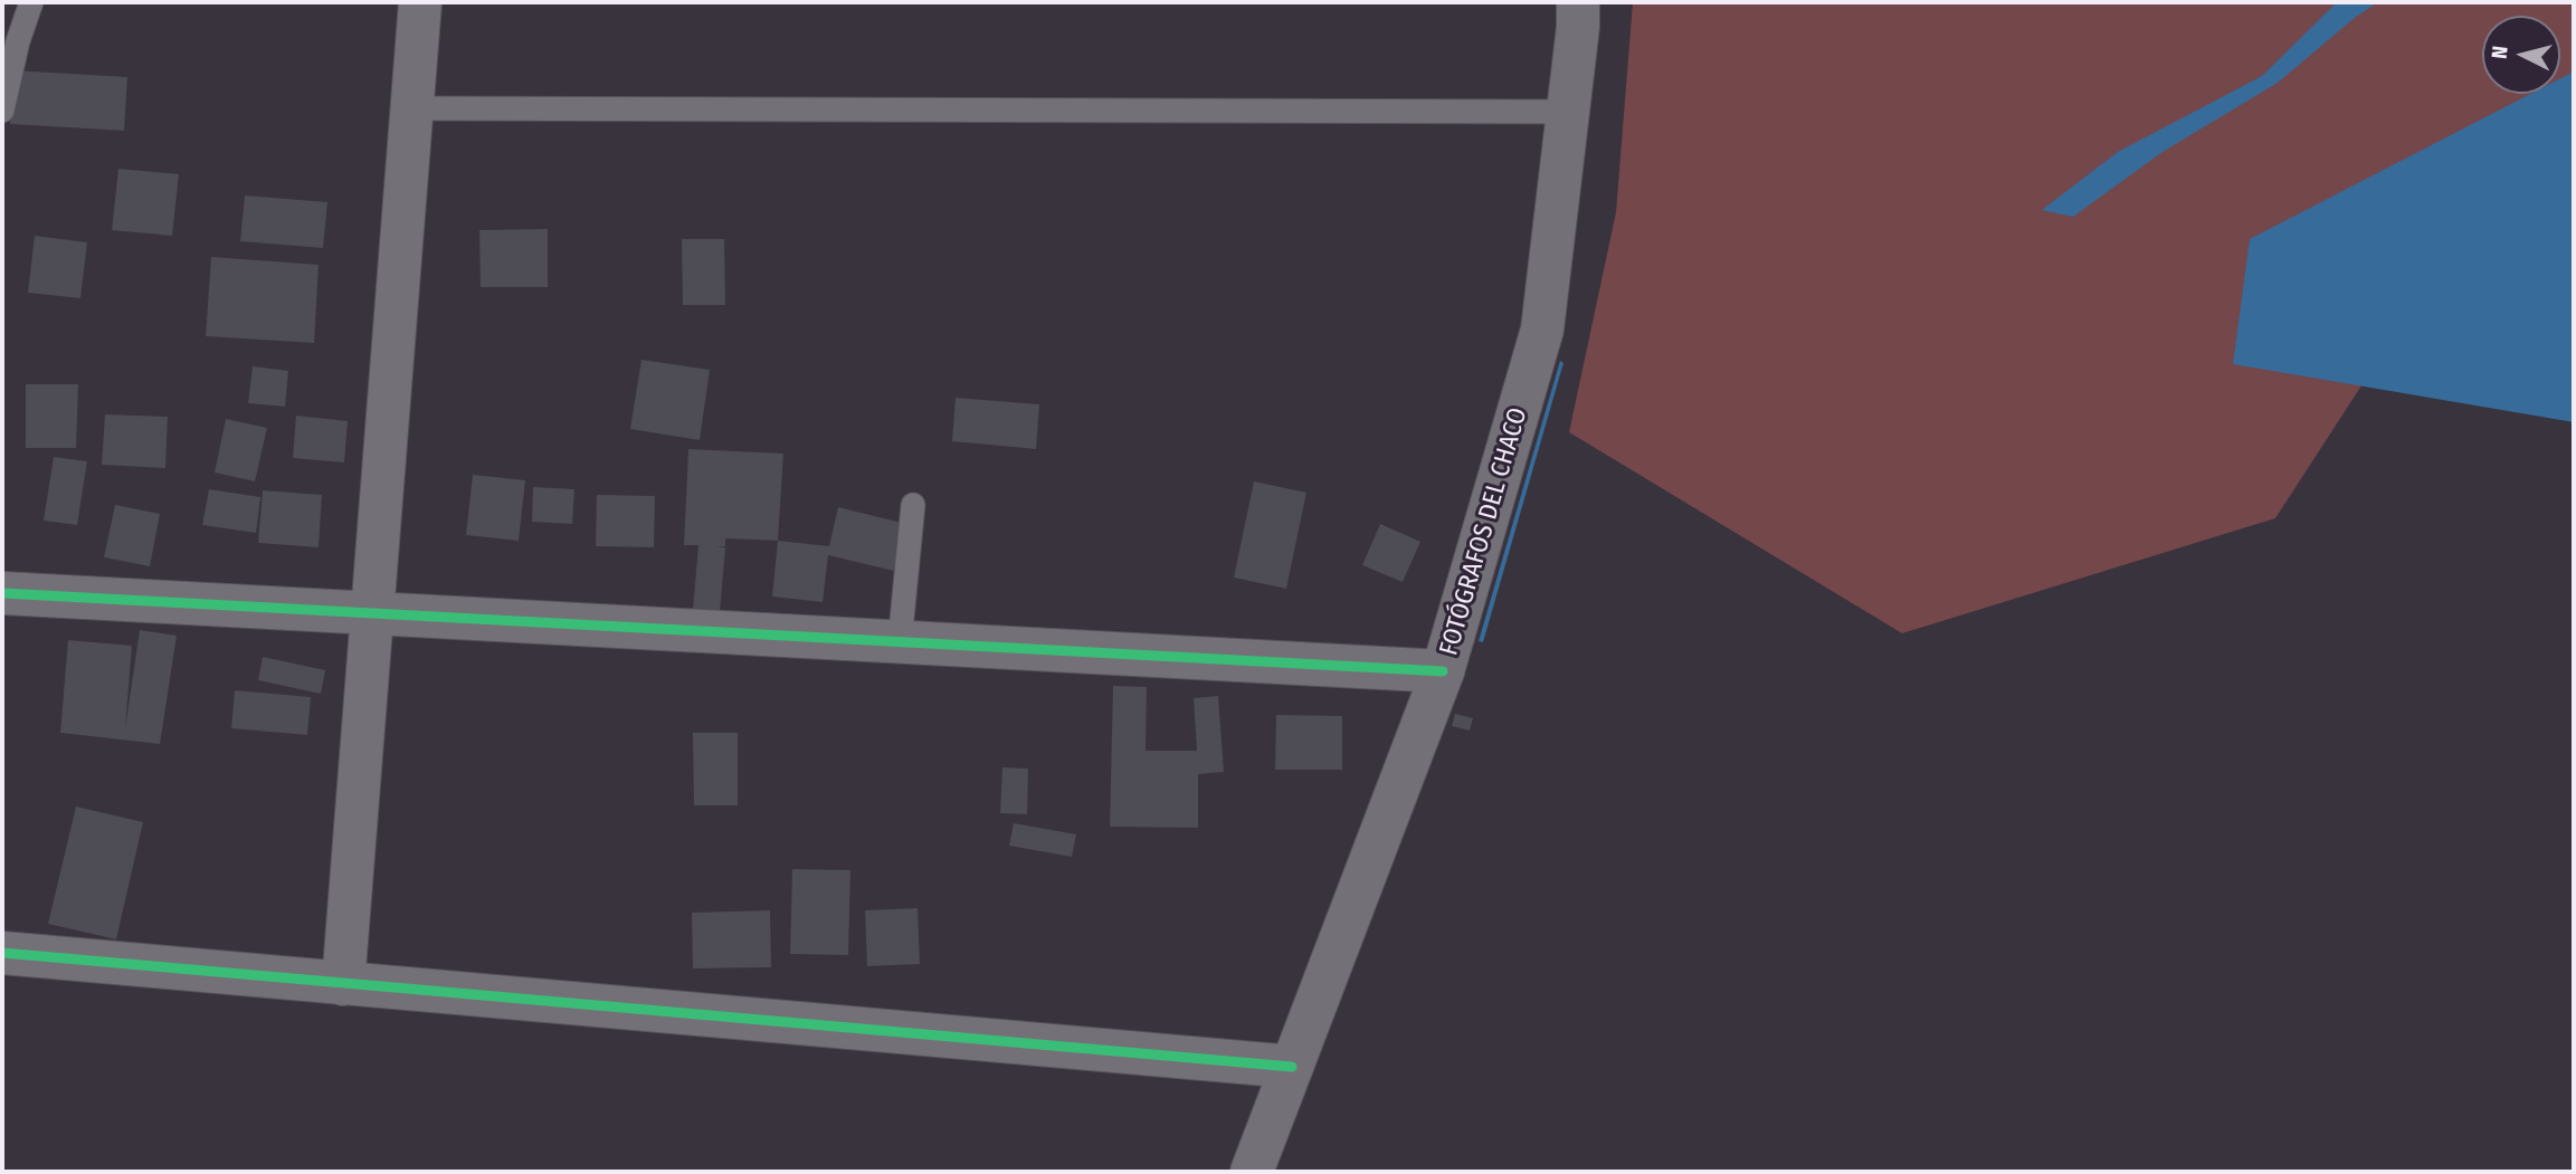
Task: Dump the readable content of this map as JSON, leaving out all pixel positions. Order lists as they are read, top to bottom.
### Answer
{
  "streets": {
    "street": ["FOTÓGRAFOS DEL CHACO"]
  },
  "north": "left"
}
